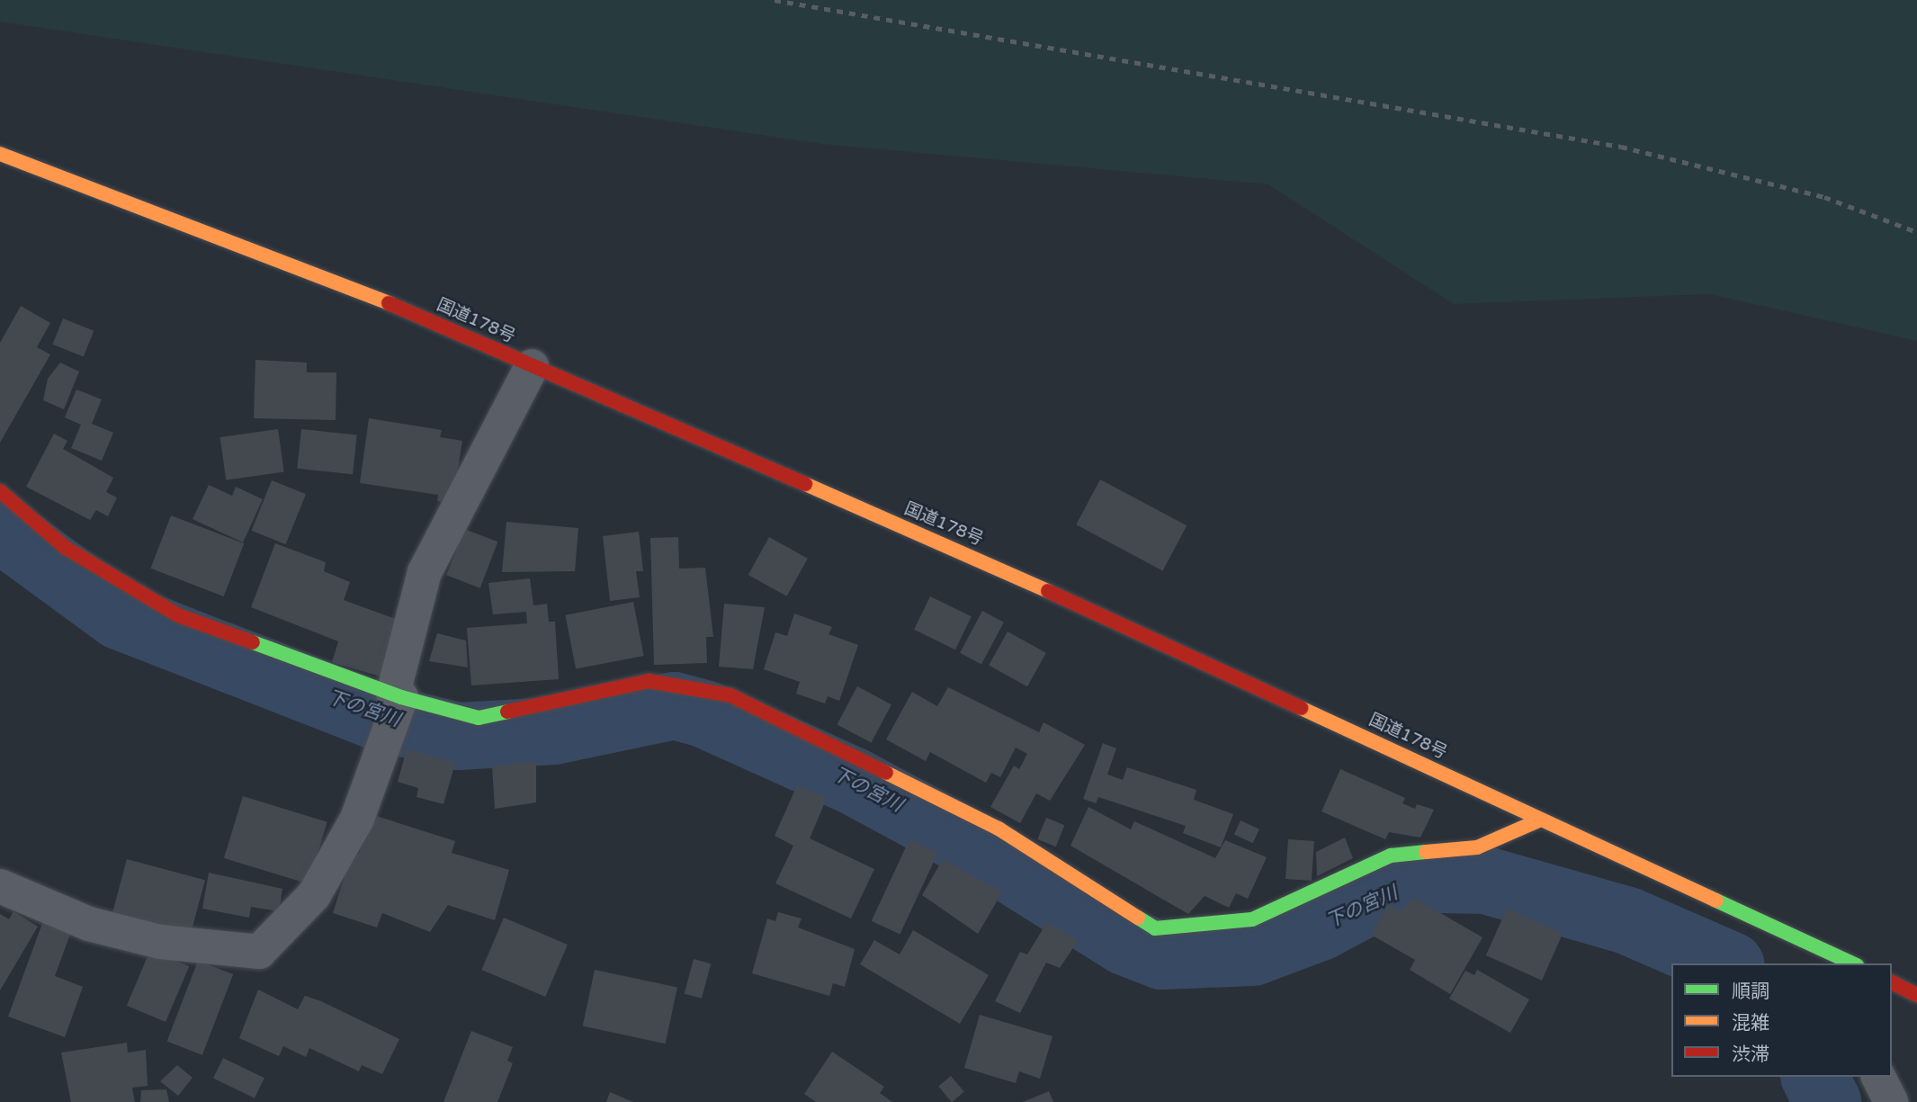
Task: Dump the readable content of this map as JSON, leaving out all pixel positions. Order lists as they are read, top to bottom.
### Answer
{
  "streets": {
    "main road": ["国道178号"]
  },
  "water": ["下の宮川"],
  "legend": ["順調", "混雑", "渋滞"]
}
